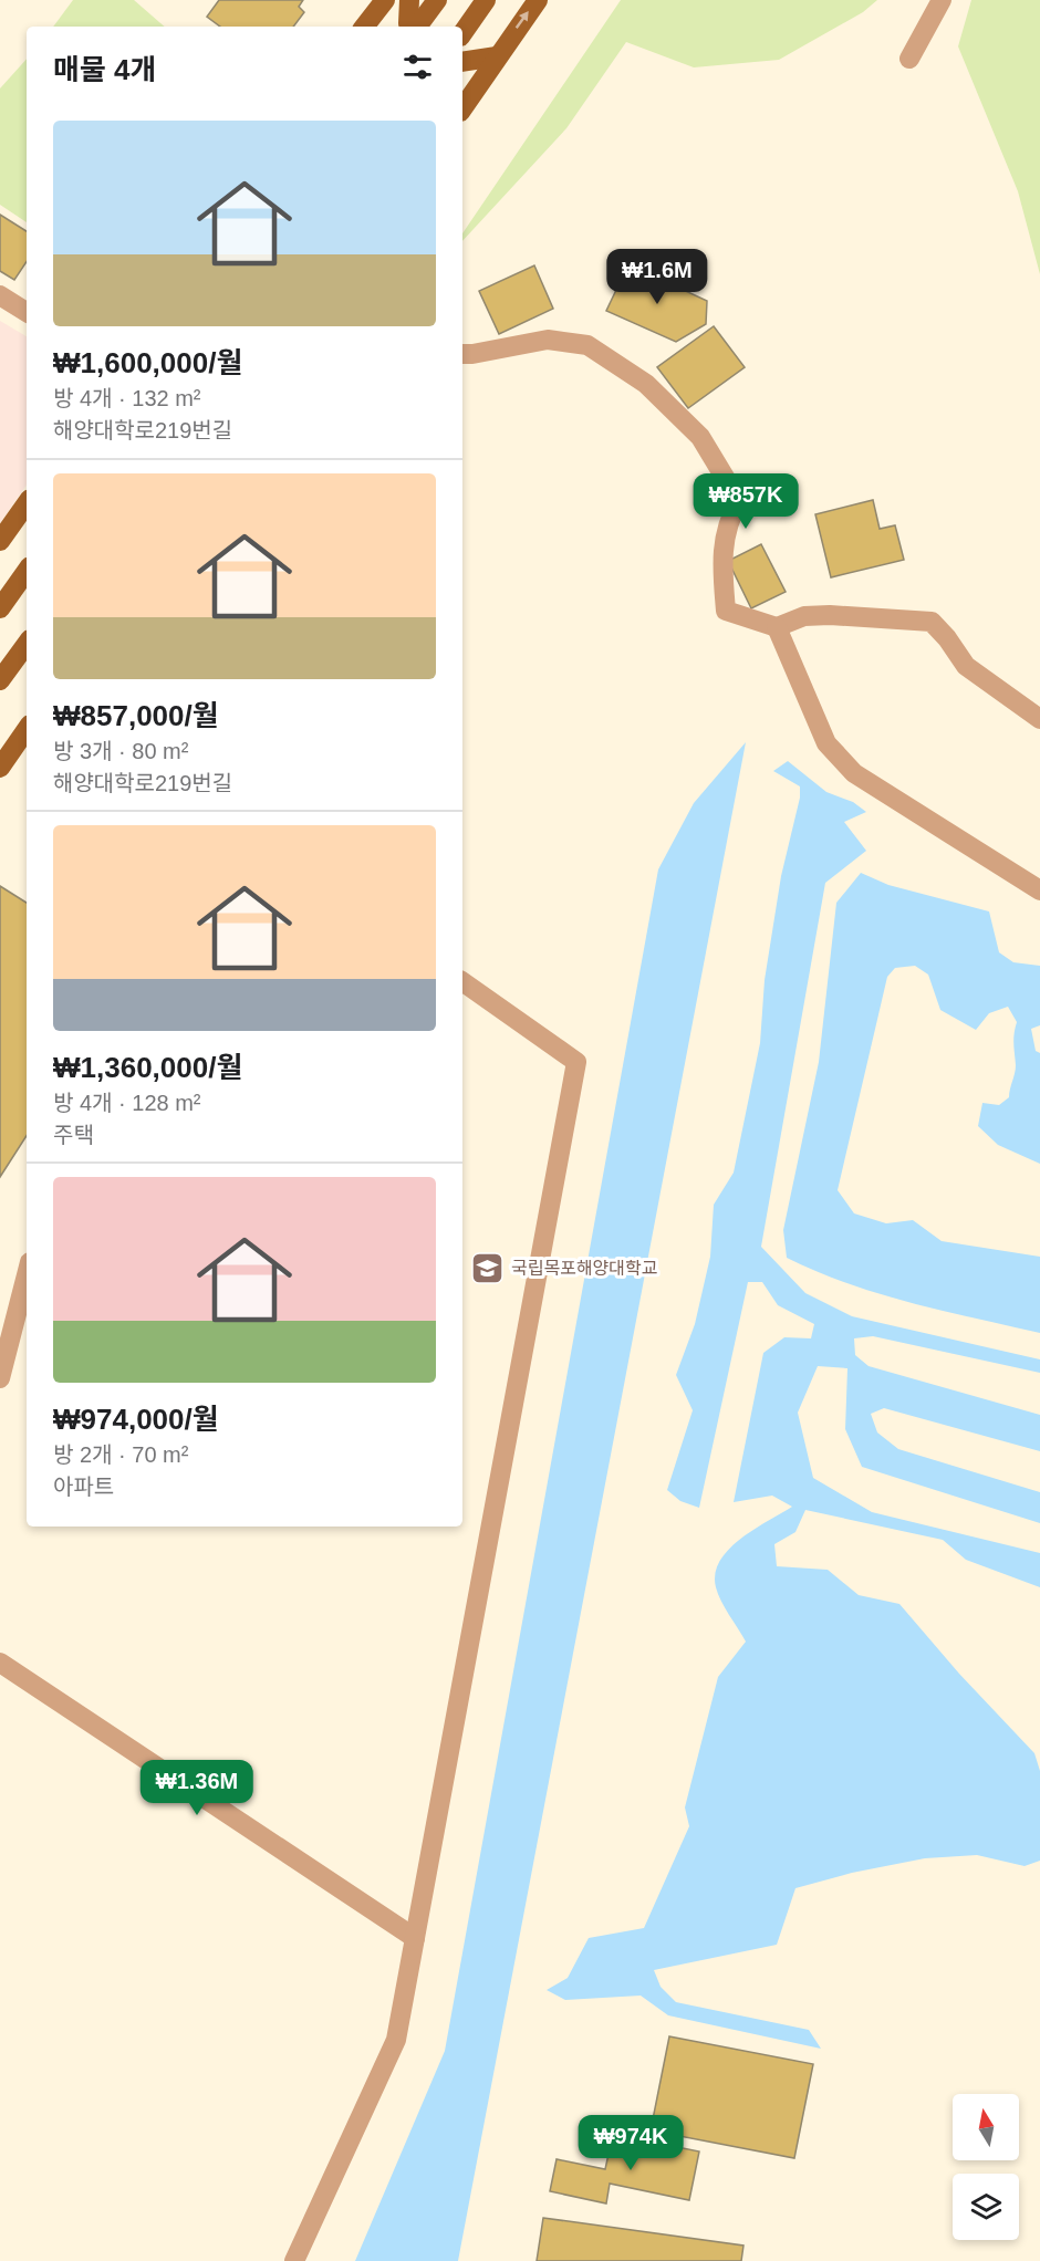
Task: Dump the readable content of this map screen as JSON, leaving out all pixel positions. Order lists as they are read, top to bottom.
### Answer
{
  "places": {
    "school or university": ["국립목포해양대학교"]
  },
  "north": "top",
  "page": {
    "heading": "매물 4개",
    "list": [
      {
        "name": "₩1,600,000/월",
        "note": "방 4개 · 132 m² · 해양대학로219번길"
      },
      {
        "name": "₩857,000/월",
        "note": "방 3개 · 80 m² · 해양대학로219번길"
      },
      {
        "name": "₩1,360,000/월",
        "note": "방 4개 · 128 m² · 주택"
      },
      {
        "name": "₩974,000/월",
        "note": "방 2개 · 70 m² · 아파트"
      }
    ],
    "price": [
      "₩1.6M",
      "₩857K",
      "₩1.36M",
      "₩974K"
    ]
  }
}
